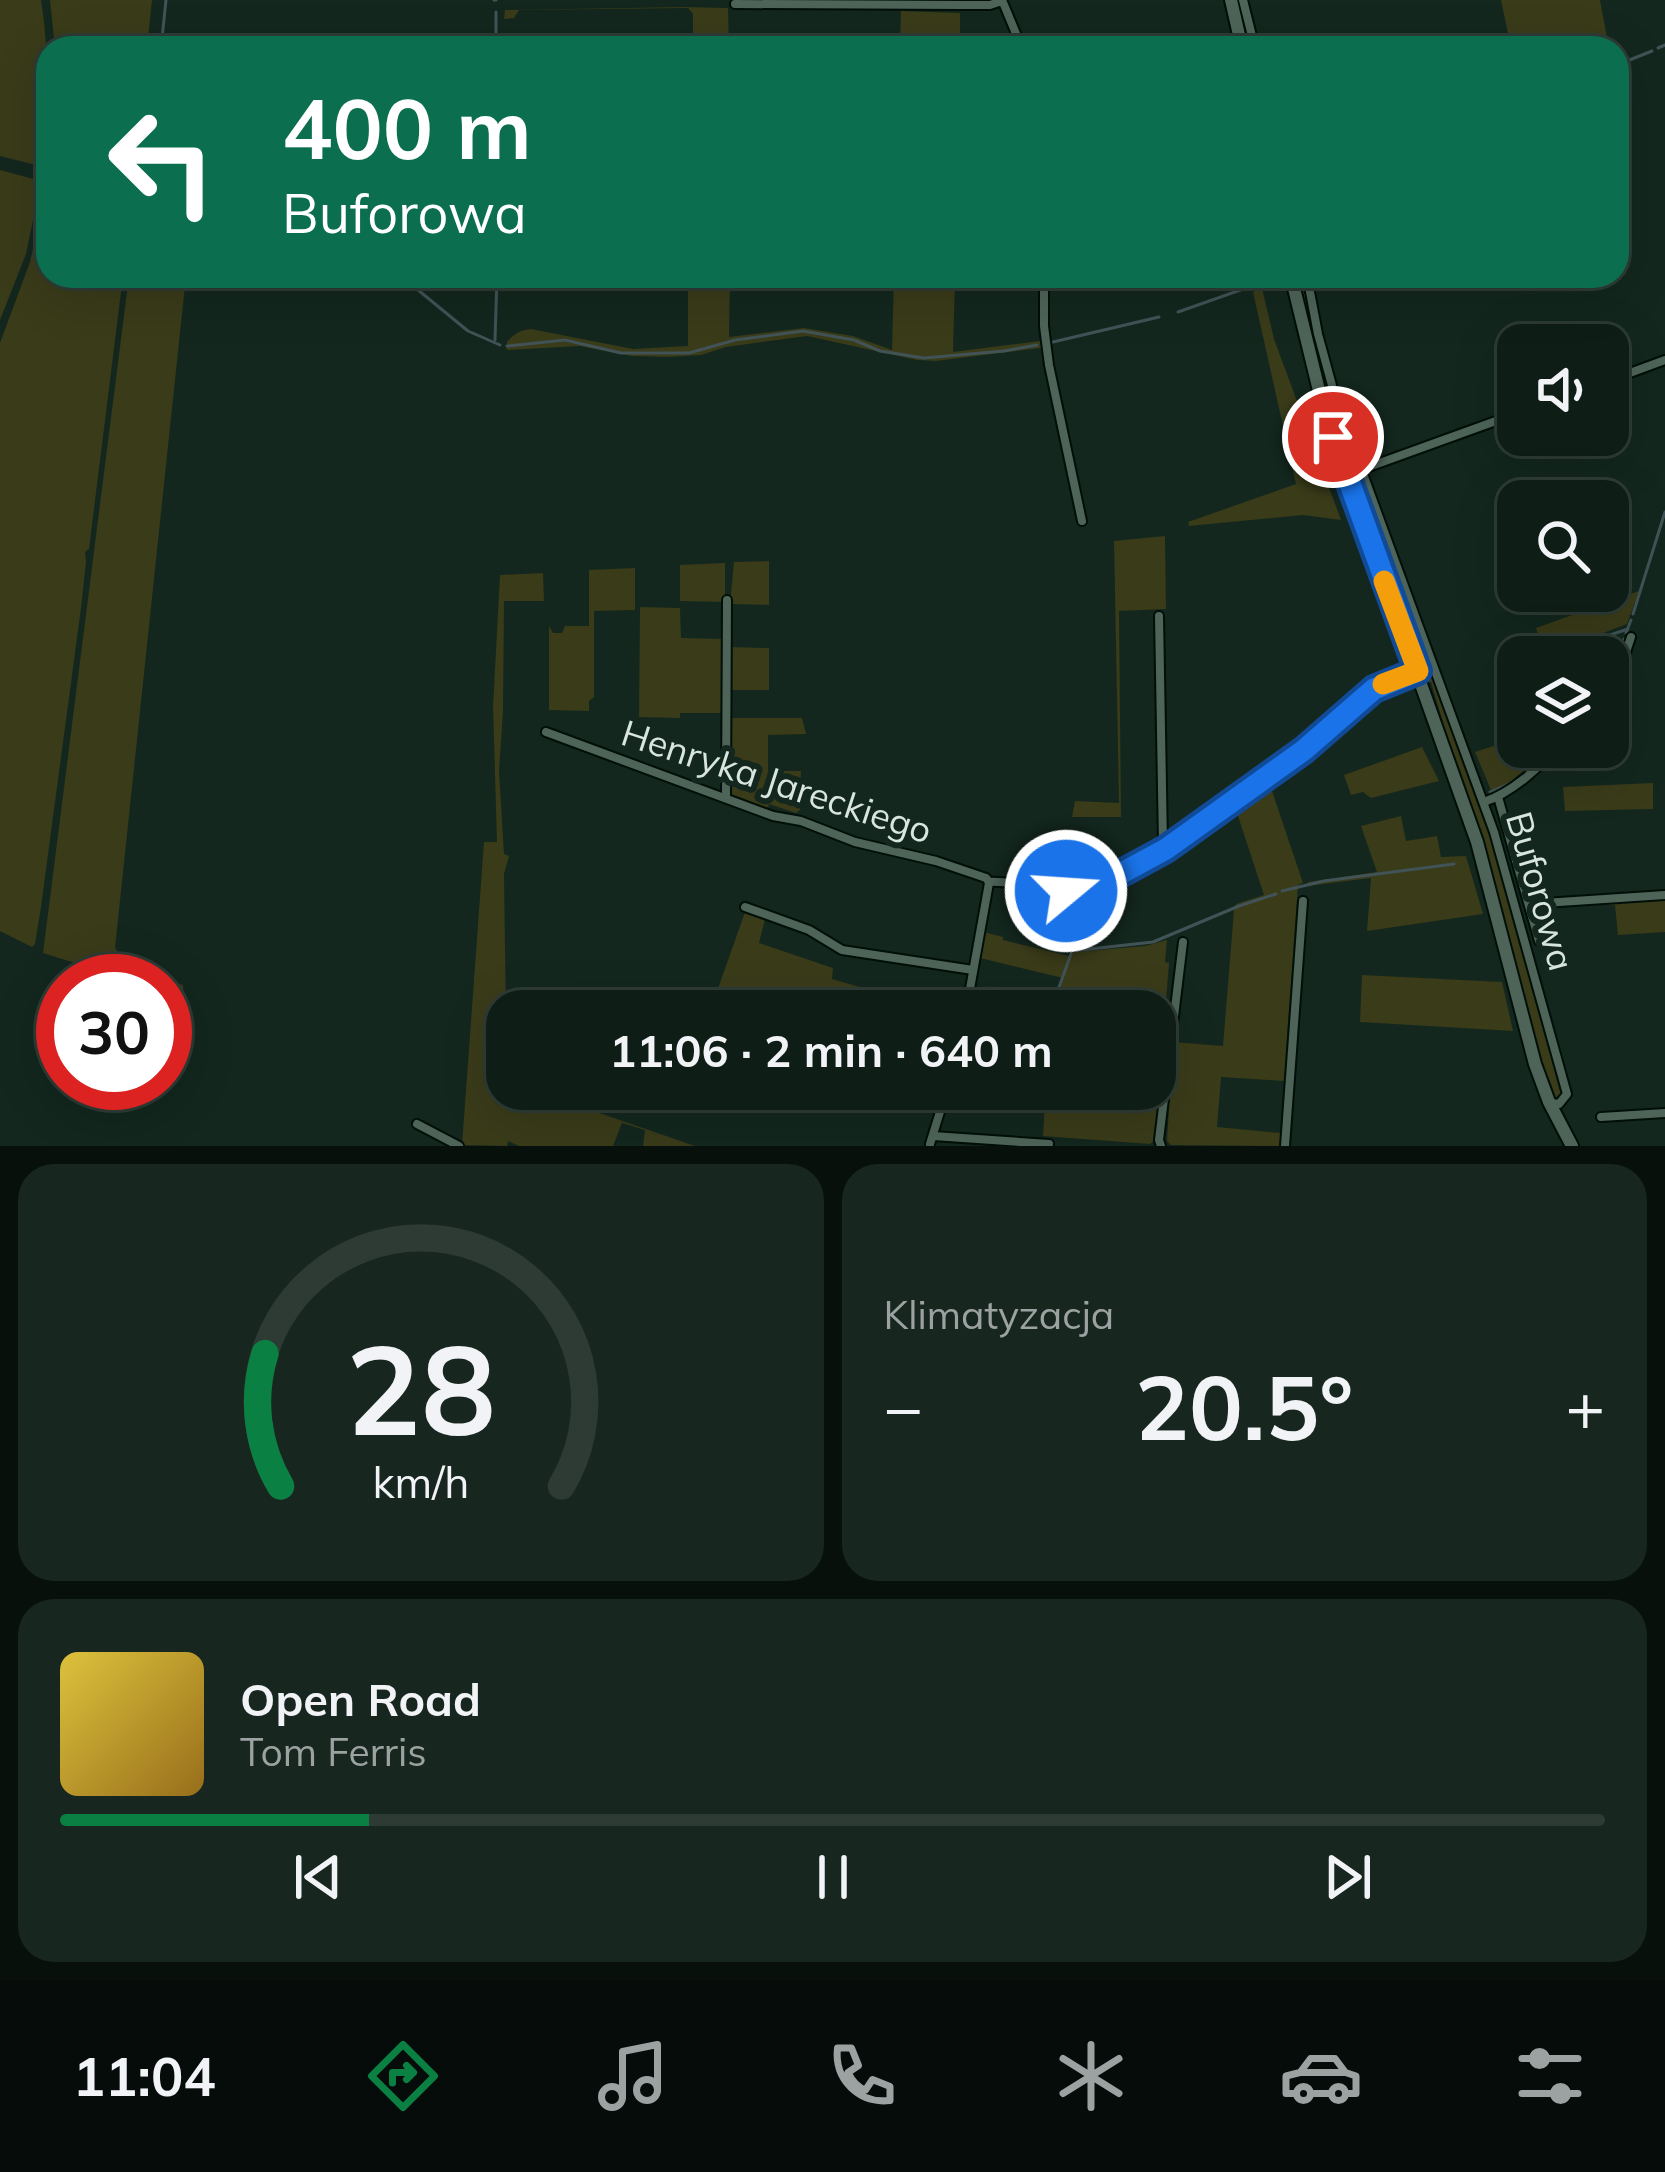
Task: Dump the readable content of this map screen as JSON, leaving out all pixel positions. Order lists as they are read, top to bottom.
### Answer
{
  "streets": {
    "main road": ["Buforowa"],
    "street": ["Henryka Jareckiego"]
  },
  "crossings": [
    ["Henryka Jareckiego", "Buforowa"]
  ],
  "page": {
    "turn": ["400 m", "Buforowa"],
    "limit": "30",
    "trip": "11:06 · 2 min · 640 m",
    "tile": "Klimatyzacja",
    "heat": ["−", "20.5°", "+"],
    "song": ["Open Road", "Tom Ferris"],
    "tabs": "11:04",
    "gauge": ["28", "km/h"]
  }
}
